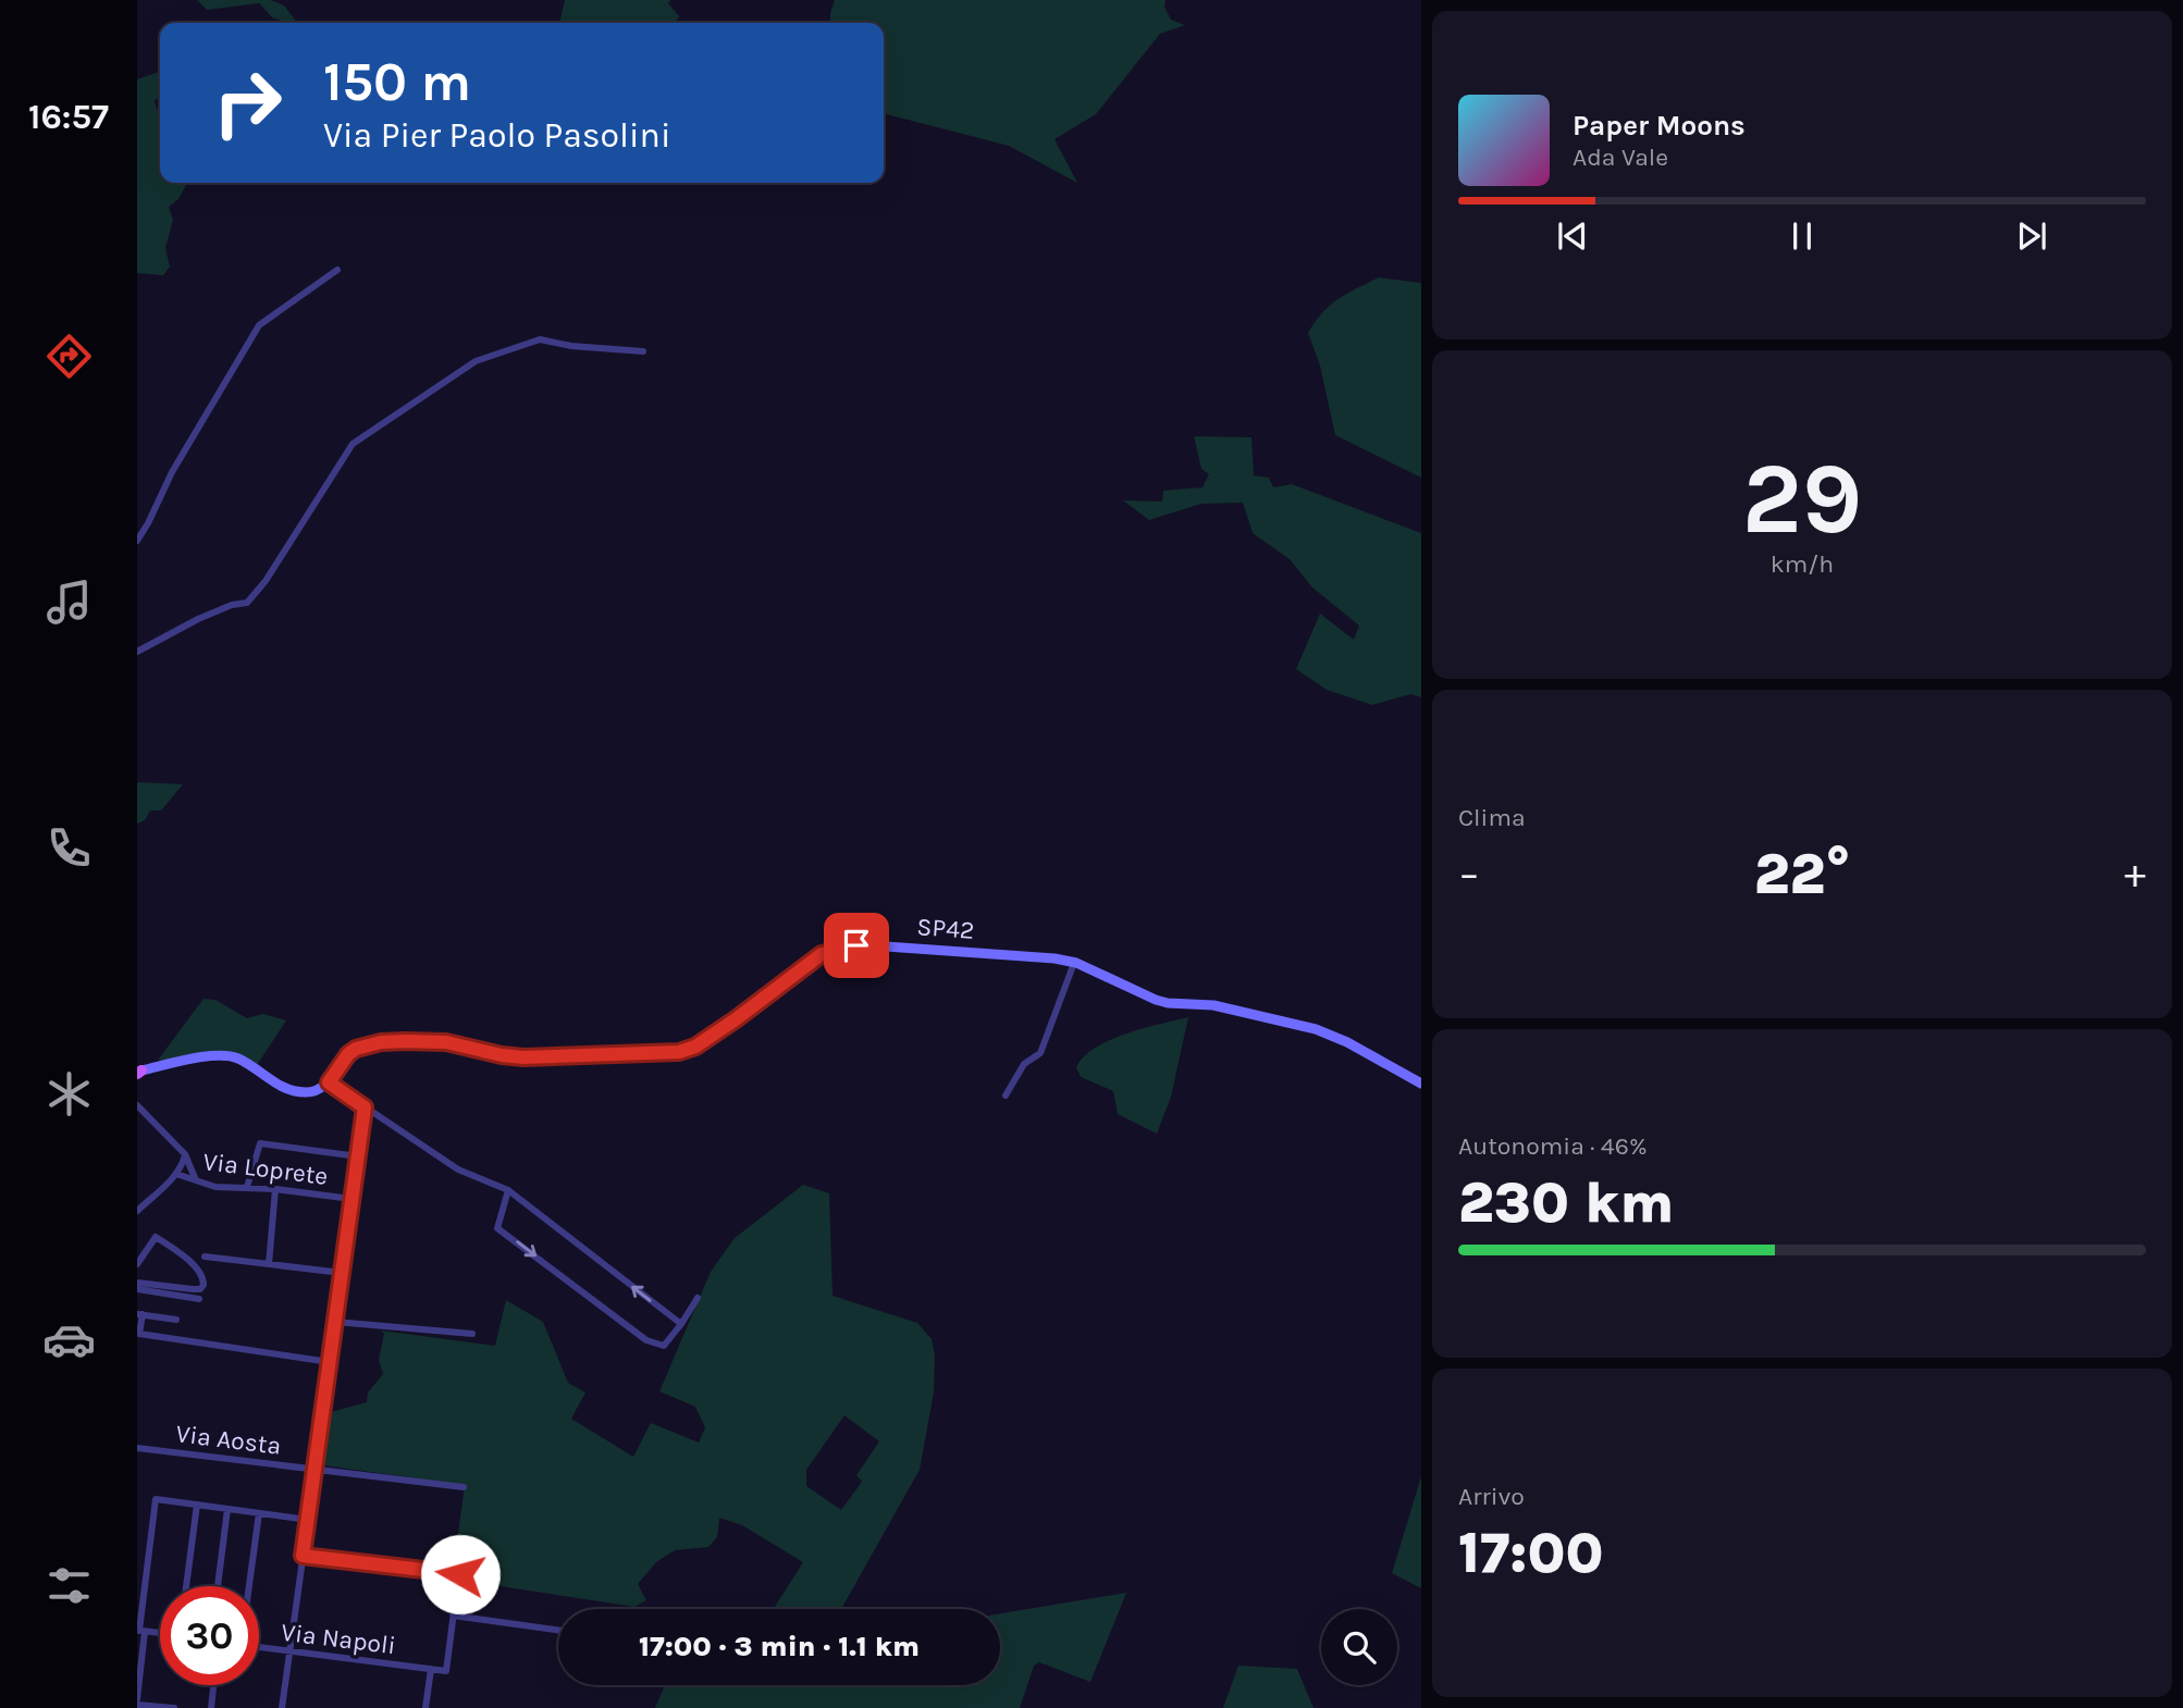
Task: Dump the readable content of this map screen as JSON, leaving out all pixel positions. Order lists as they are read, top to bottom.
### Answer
{
  "streets": {
    "main road": ["SP42"],
    "street": ["Via Loprete", "Via Aosta", "Via Napoli"]
  },
  "page": {
    "tabs": "16:57",
    "turn": ["150 m", "Via Pier Paolo Pasolini"],
    "song": ["Paper Moons", "Ada Vale"],
    "tile": [
      ["29", "km/h"],
      "Clima",
      ["Autonomia · 46%", "230 km"],
      ["Arrivo", "17:00"]
    ],
    "heat": ["−", "22°", "+"],
    "limit": "30",
    "trip": "17:00 · 3 min · 1.1 km"
  }
}
